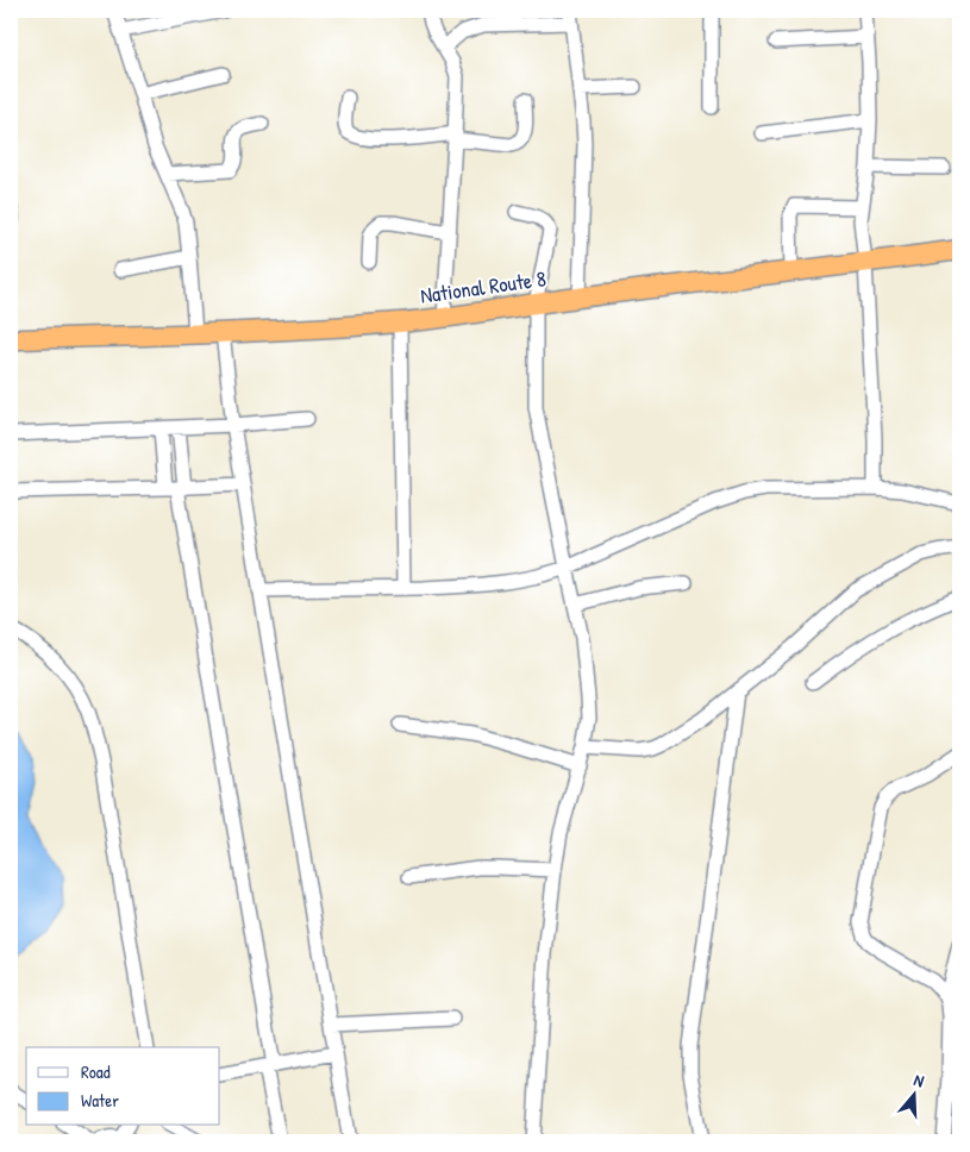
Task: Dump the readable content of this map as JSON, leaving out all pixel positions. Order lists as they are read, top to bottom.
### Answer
{
  "streets": {
    "highway": ["National Route 8"]
  },
  "legend": ["Road", "Water"],
  "north": "top"
}
